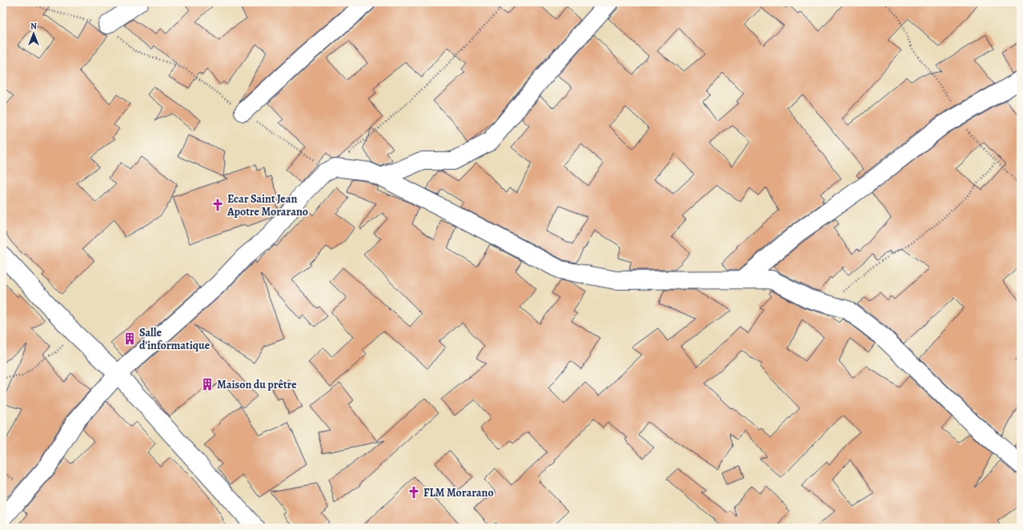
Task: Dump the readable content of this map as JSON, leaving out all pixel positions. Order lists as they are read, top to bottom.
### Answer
{
  "places": {
    "church": ["Ecar Saint Jean Apotre Morarano", "FLM Morarano"],
    "building": ["Salle d'informatique", "Maison du prêtre"]
  },
  "north": "top"
}
